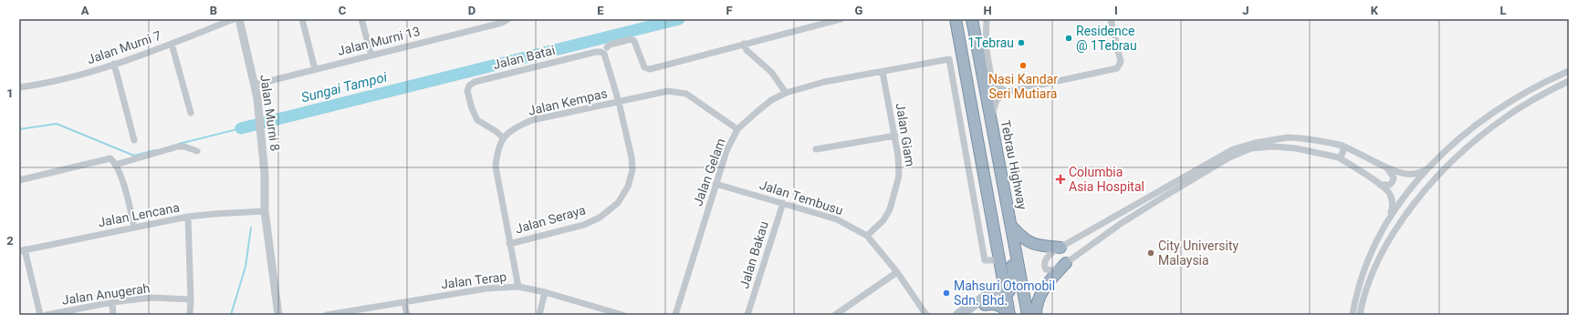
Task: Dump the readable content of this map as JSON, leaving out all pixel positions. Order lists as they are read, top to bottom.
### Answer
{
  "streets": {
    "highway": ["Tebrau Highway"],
    "street": [
      "Jalan Murni 13",
      "Jalan Murni 7",
      "Jalan Batai",
      "Jalan Kempas",
      "Jalan Murni 8",
      "Jalan Giam",
      "Jalan Gelam",
      "Jalan Tembusu",
      "Jalan Lencana",
      "Jalan Seraya",
      "Jalan Bakau",
      "Jalan Terap",
      "Jalan Anugerah"
    ]
  },
  "crossings": [
    ["Jalan Murni 13", "Jalan Murni 8"],
    ["Jalan Batai", "Jalan Kempas"],
    ["Jalan Batai", "Jalan Seraya"],
    ["Jalan Kempas", "Jalan Gelam"],
    ["Jalan Kempas", "Jalan Seraya"],
    ["Jalan Kempas", "Jalan Terap"],
    ["Jalan Murni 8", "Jalan Lencana"],
    ["Jalan Giam", "Jalan Gelam"],
    ["Jalan Giam", "Jalan Tembusu"],
    ["Jalan Gelam", "Jalan Tembusu"],
    ["Jalan Tembusu", "Jalan Bakau"]
  ],
  "water": ["Sungai Tampoi"],
  "places": {
    "other": [
      "Residence @ 1Tebrau",
      "1Tebrau",
      "Nasi Kandar Seri Mutiara",
      "City University Malaysia",
      "Mahsuri Otomobil Sdn. Bhd."
    ],
    "health": ["Columbia Asia Hospital"]
  },
  "grid": {
    "columns": [
      "A",
      "B",
      "C",
      "D",
      "E",
      "F",
      "G",
      "H",
      "I",
      "J",
      "K",
      "L"
    ],
    "rows": ["1", "2"]
  }
}
